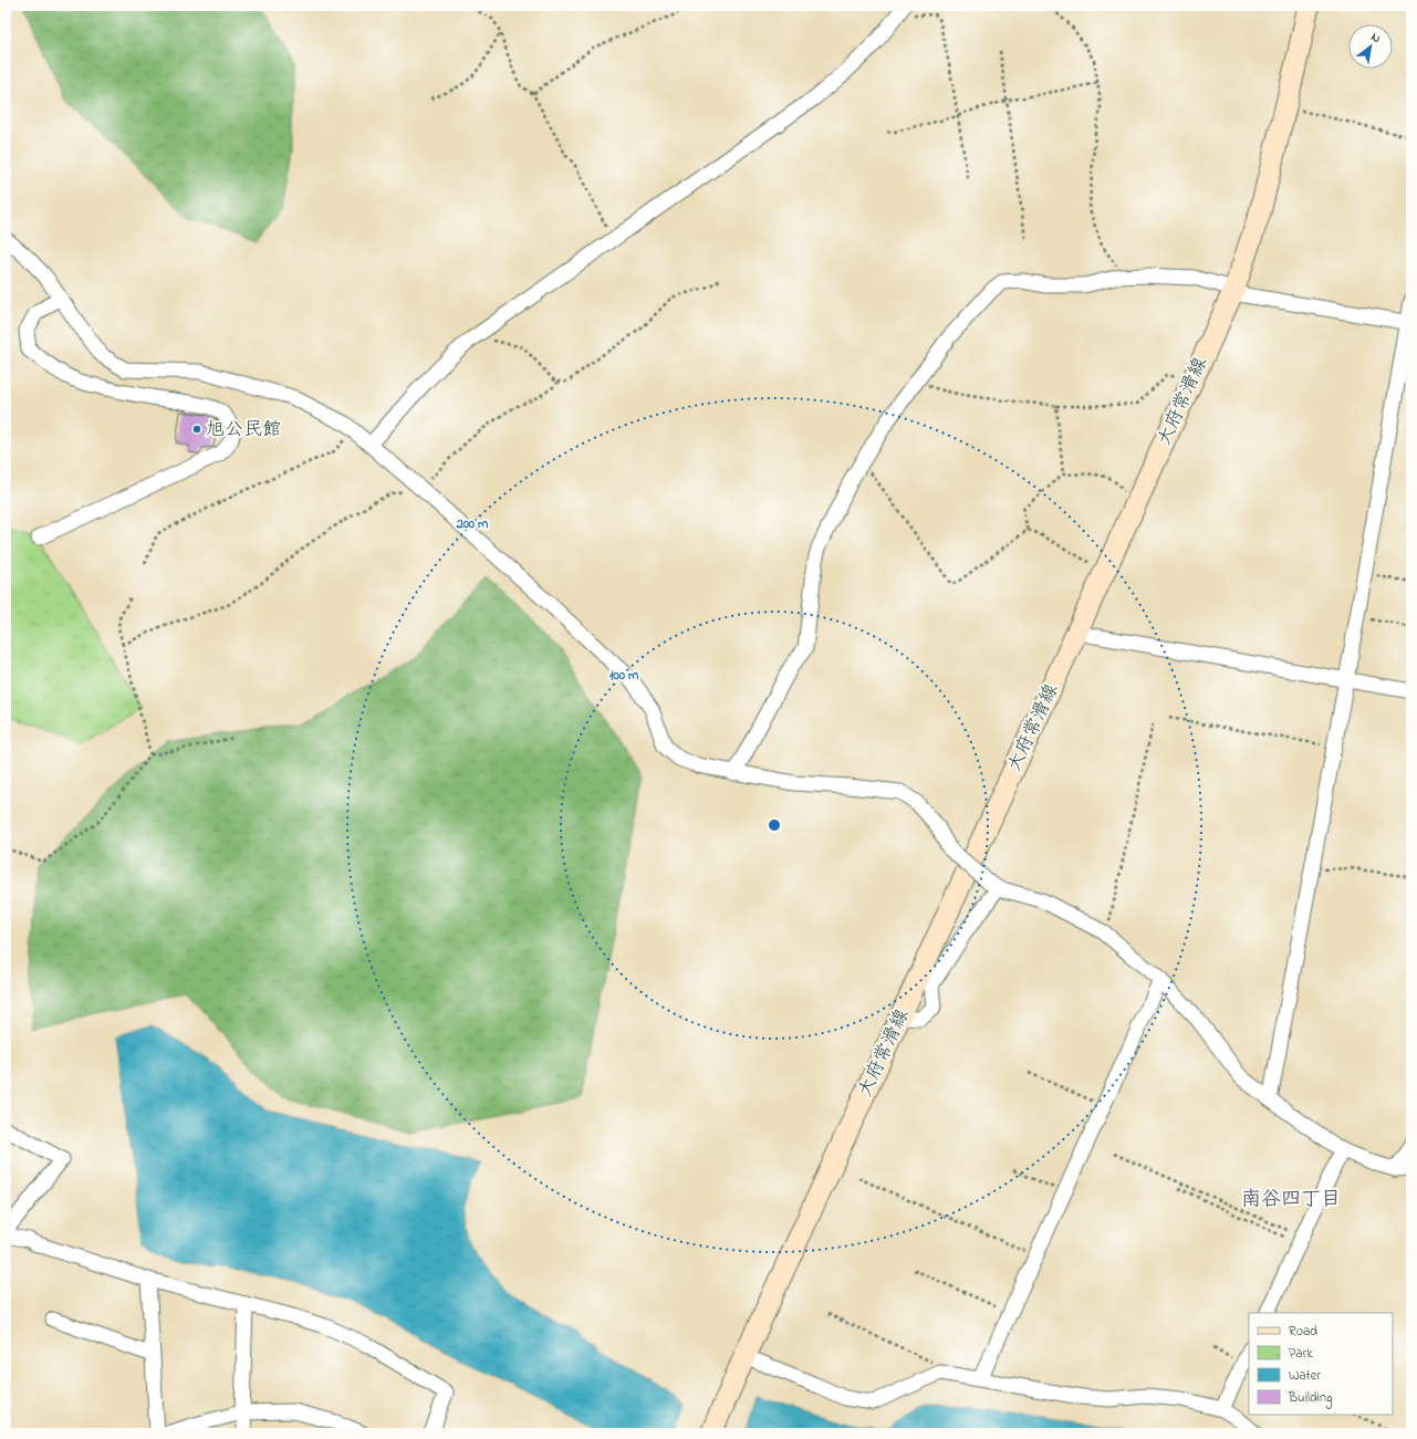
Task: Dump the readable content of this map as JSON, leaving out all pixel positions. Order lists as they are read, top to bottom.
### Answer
{
  "streets": {
    "main road": ["大府常滑線"]
  },
  "districts": ["南谷四丁目"],
  "places": ["旭公民館"],
  "legend": [
    "Road",
    "Park",
    "Water",
    "Building"
  ],
  "north": "top right",
  "rings": ["200 m", "100 m"]
}
